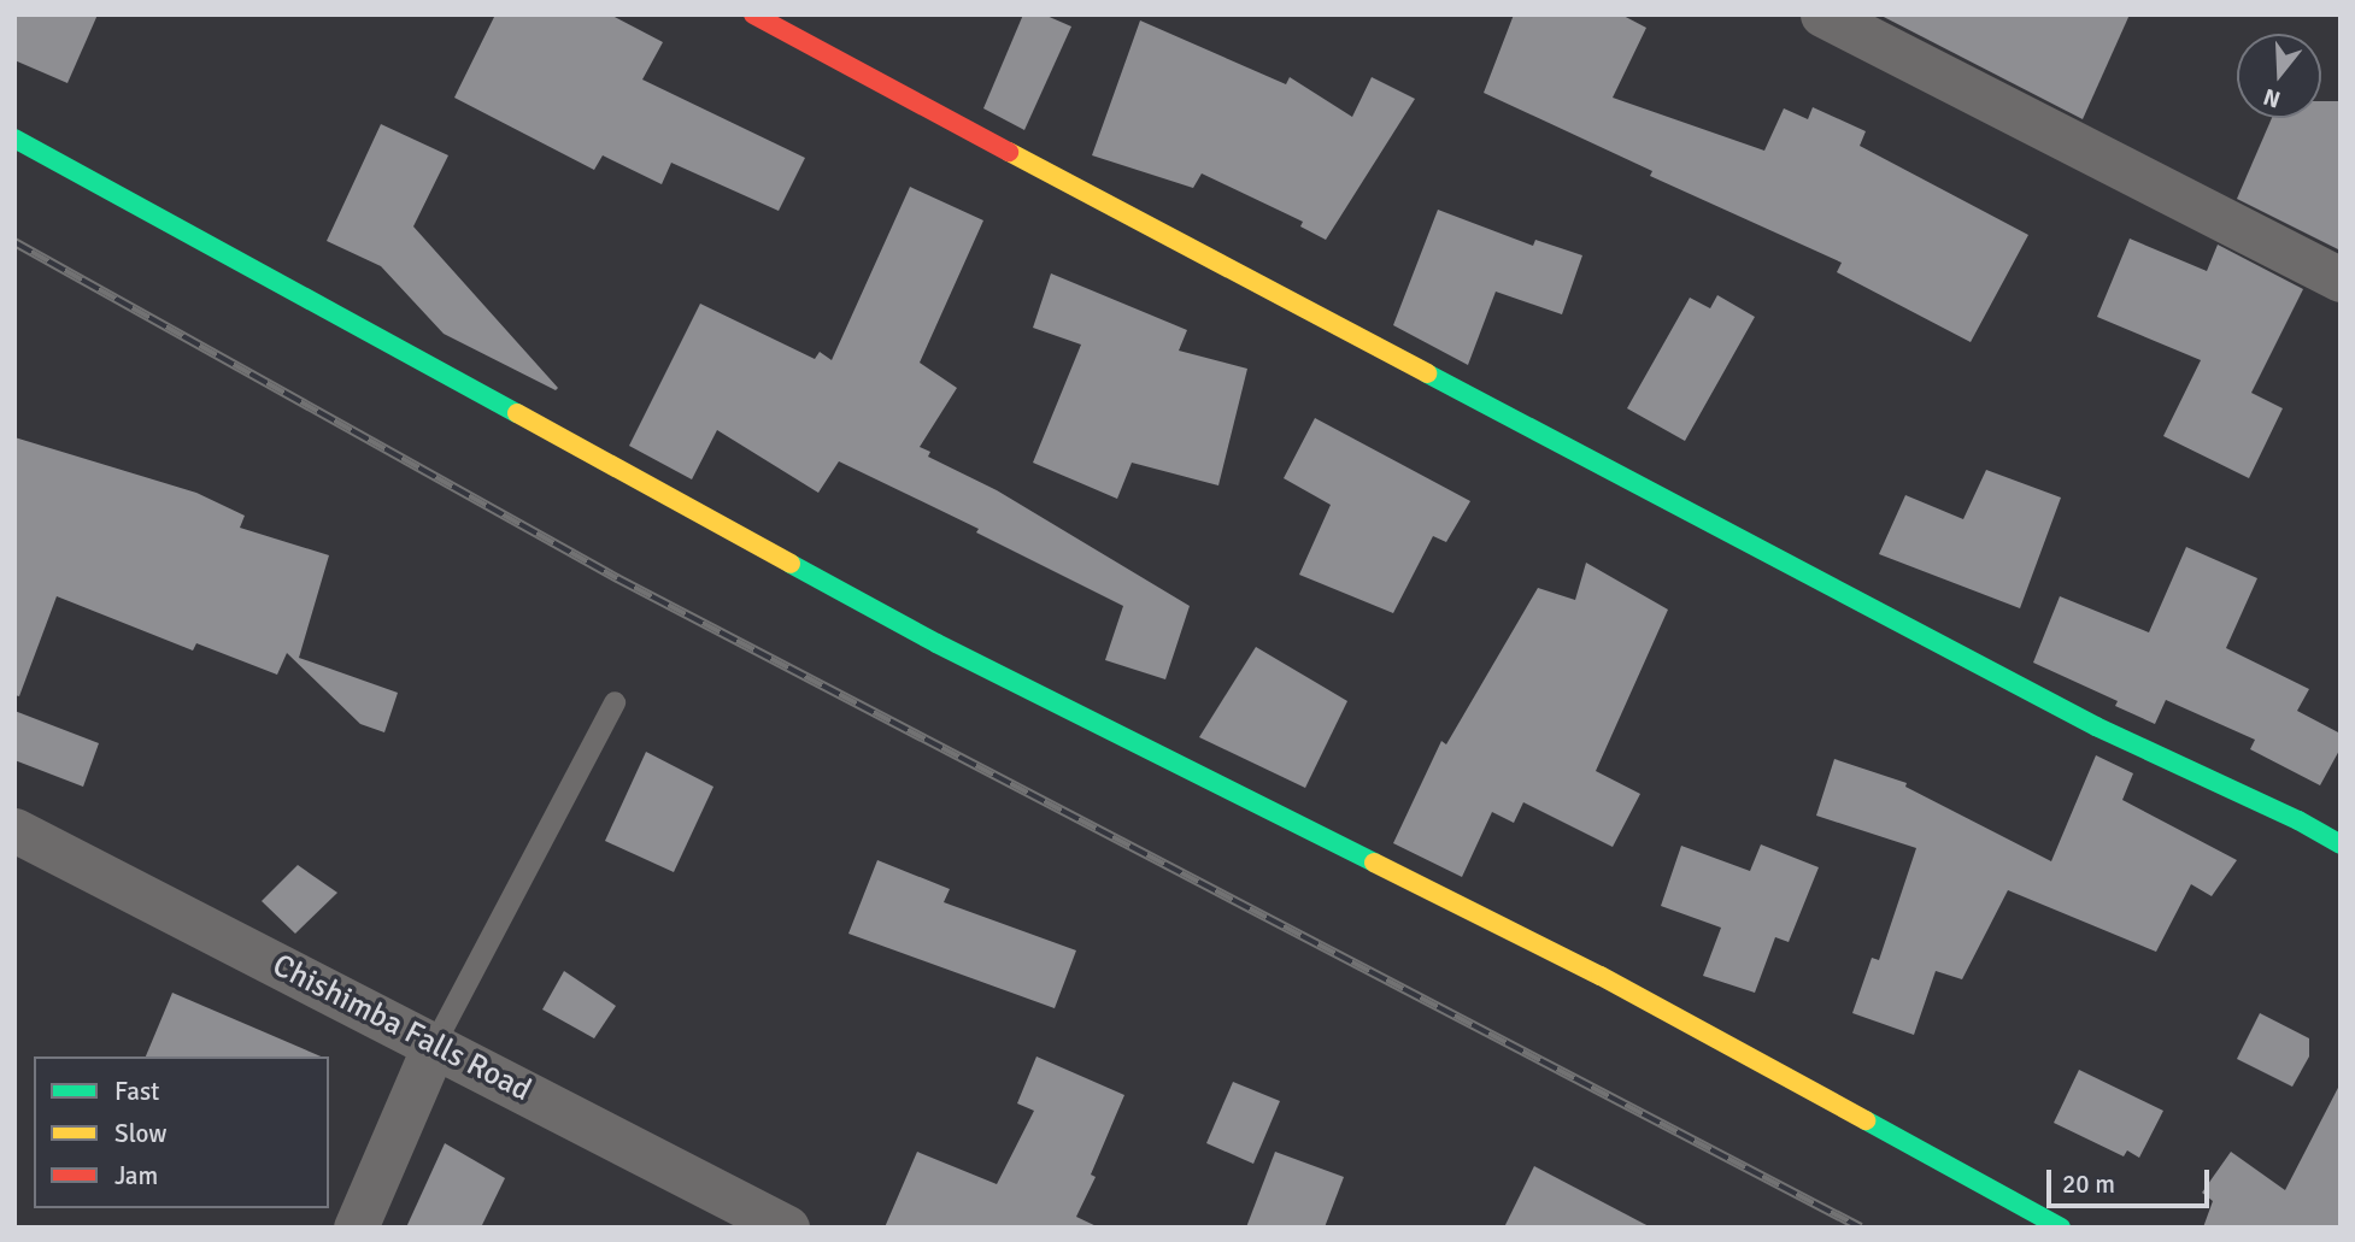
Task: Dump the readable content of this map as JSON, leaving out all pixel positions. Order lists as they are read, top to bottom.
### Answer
{
  "streets": {
    "street": ["Chishimba Falls Road"]
  },
  "legend": ["Fast", "Slow", "Jam"],
  "scale_bar": "20 m",
  "north": "bottom"
}
